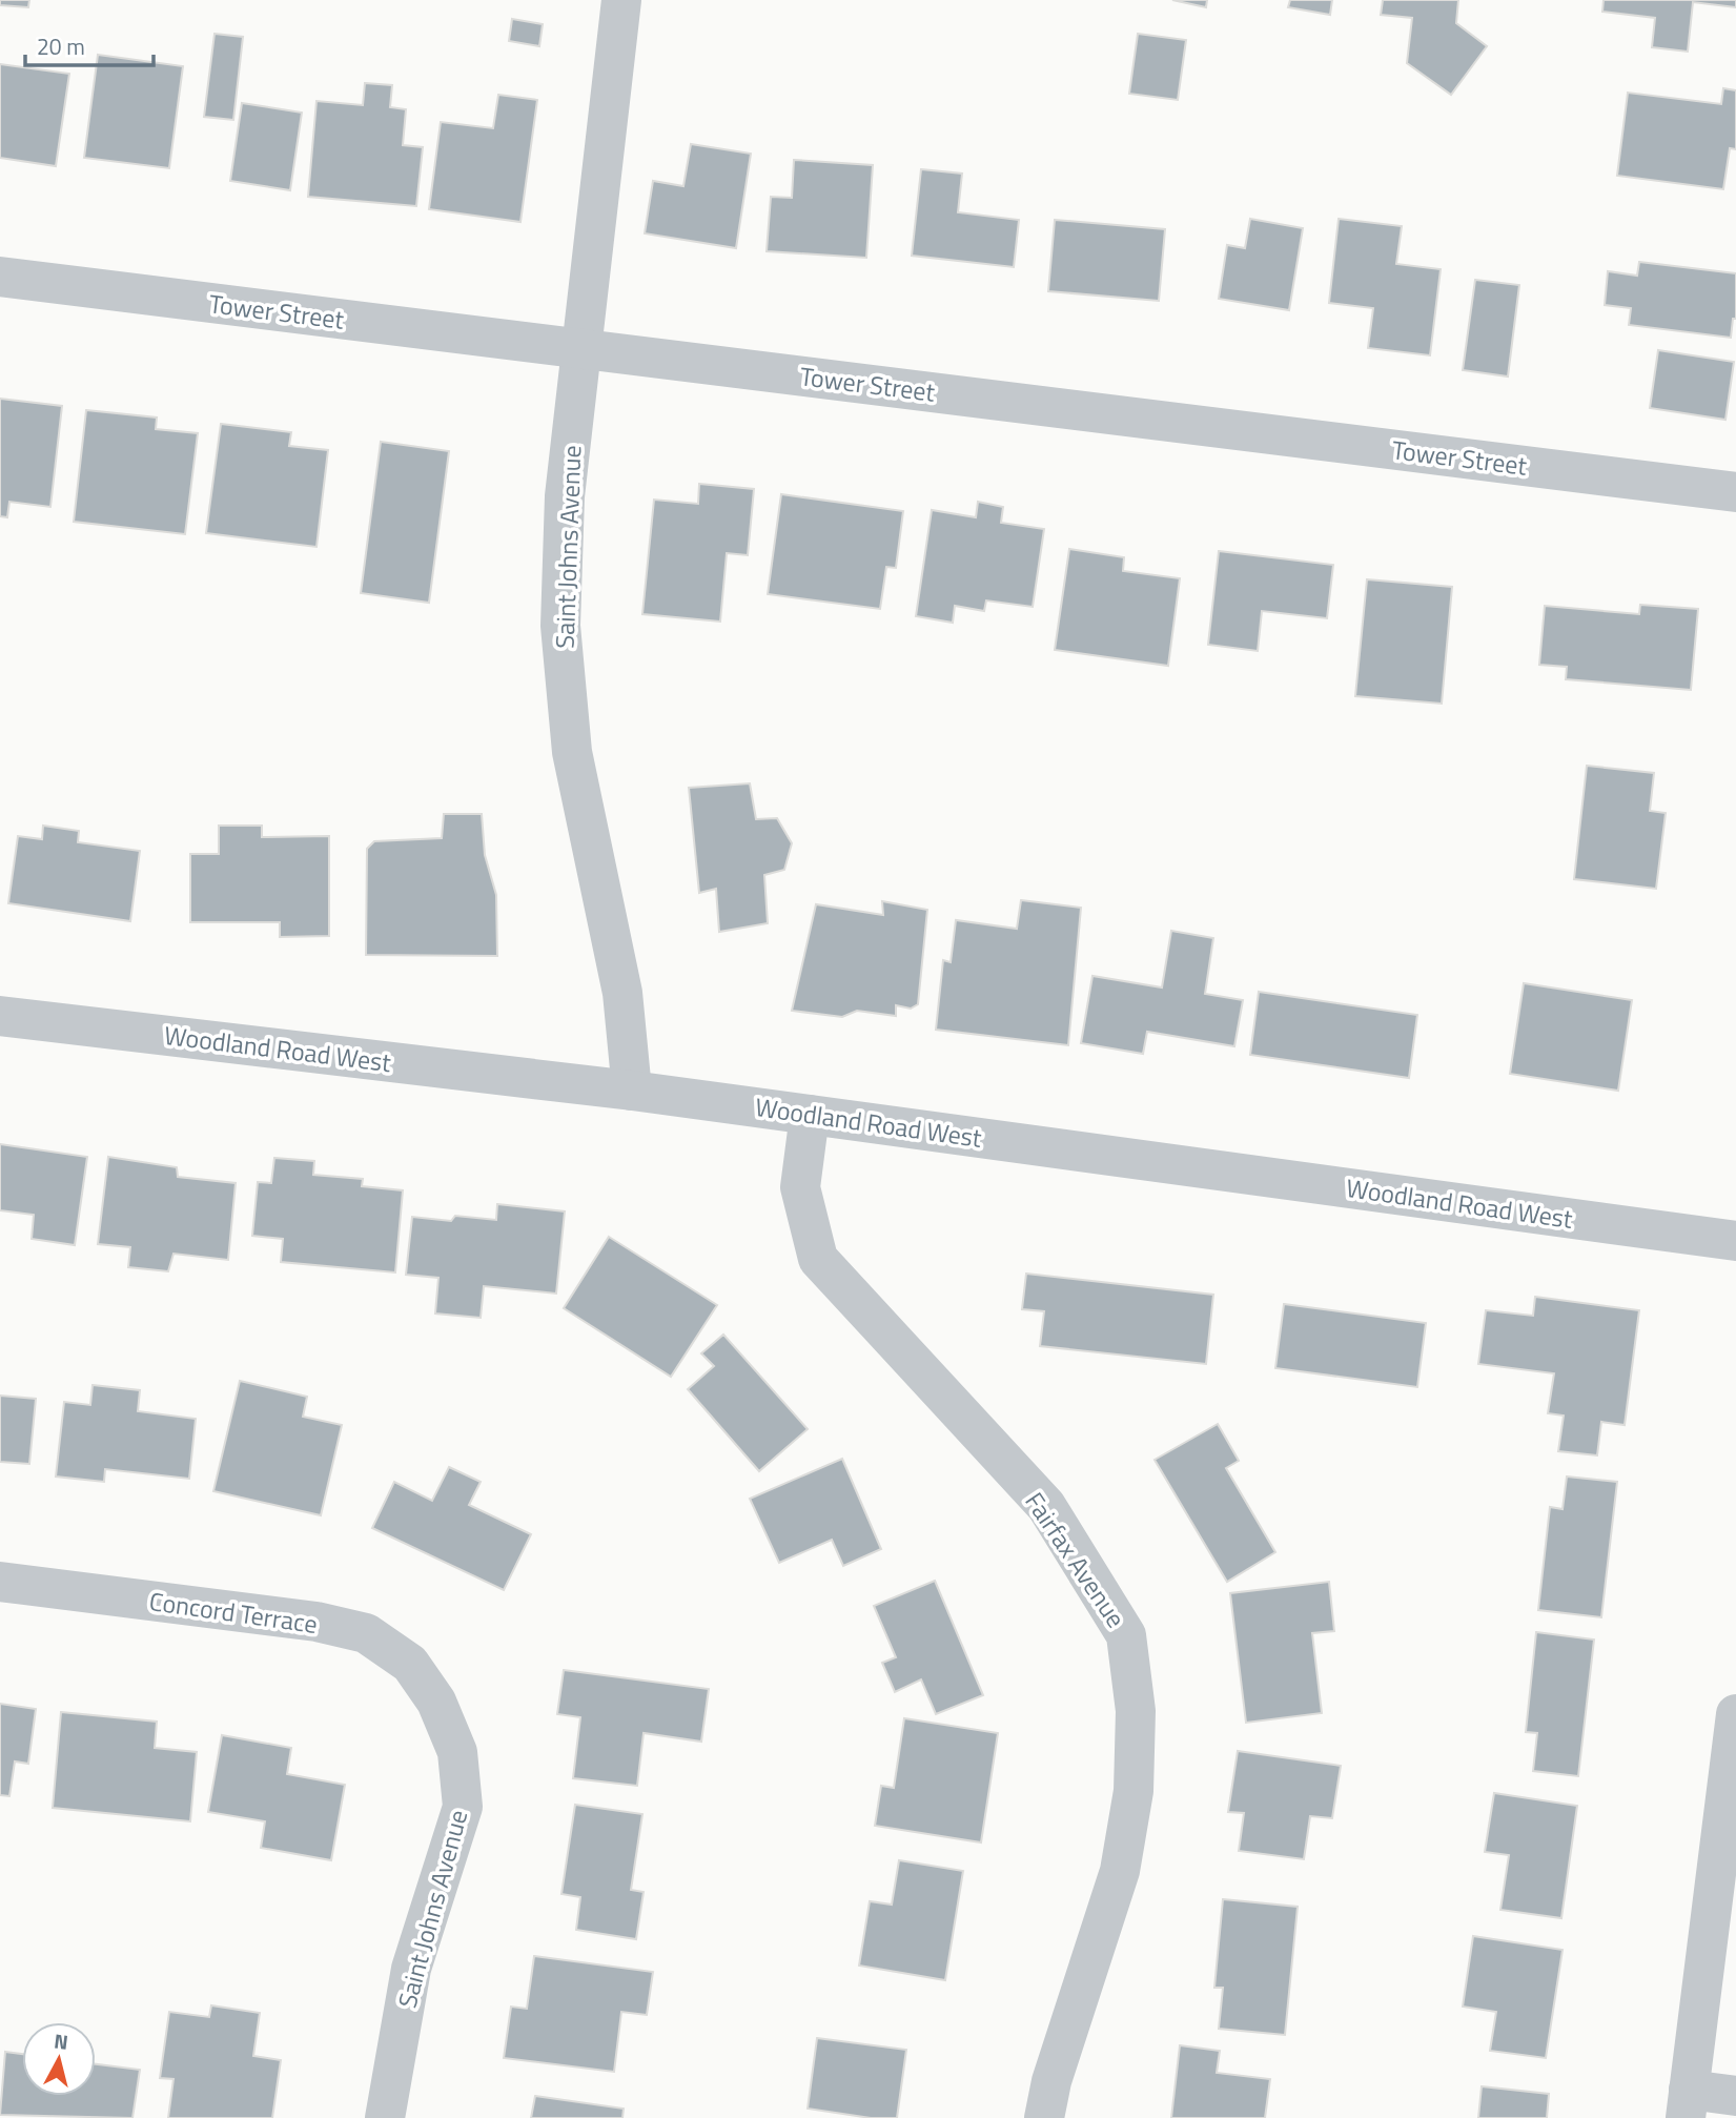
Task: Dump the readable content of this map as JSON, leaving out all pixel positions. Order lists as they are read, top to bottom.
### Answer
{
  "streets": {
    "street": [
      "Tower Street",
      "Saint Johns Avenue",
      "Woodland Road West",
      "Fairfax Avenue",
      "Concord Terrace"
    ]
  },
  "crossings": [
    ["Tower Street", "Saint Johns Avenue"],
    ["Saint Johns Avenue", "Woodland Road West"],
    ["Saint Johns Avenue", "Concord Terrace"],
    ["Woodland Road West", "Fairfax Avenue"]
  ],
  "scale_bar": "20 m",
  "north": "top"
}
